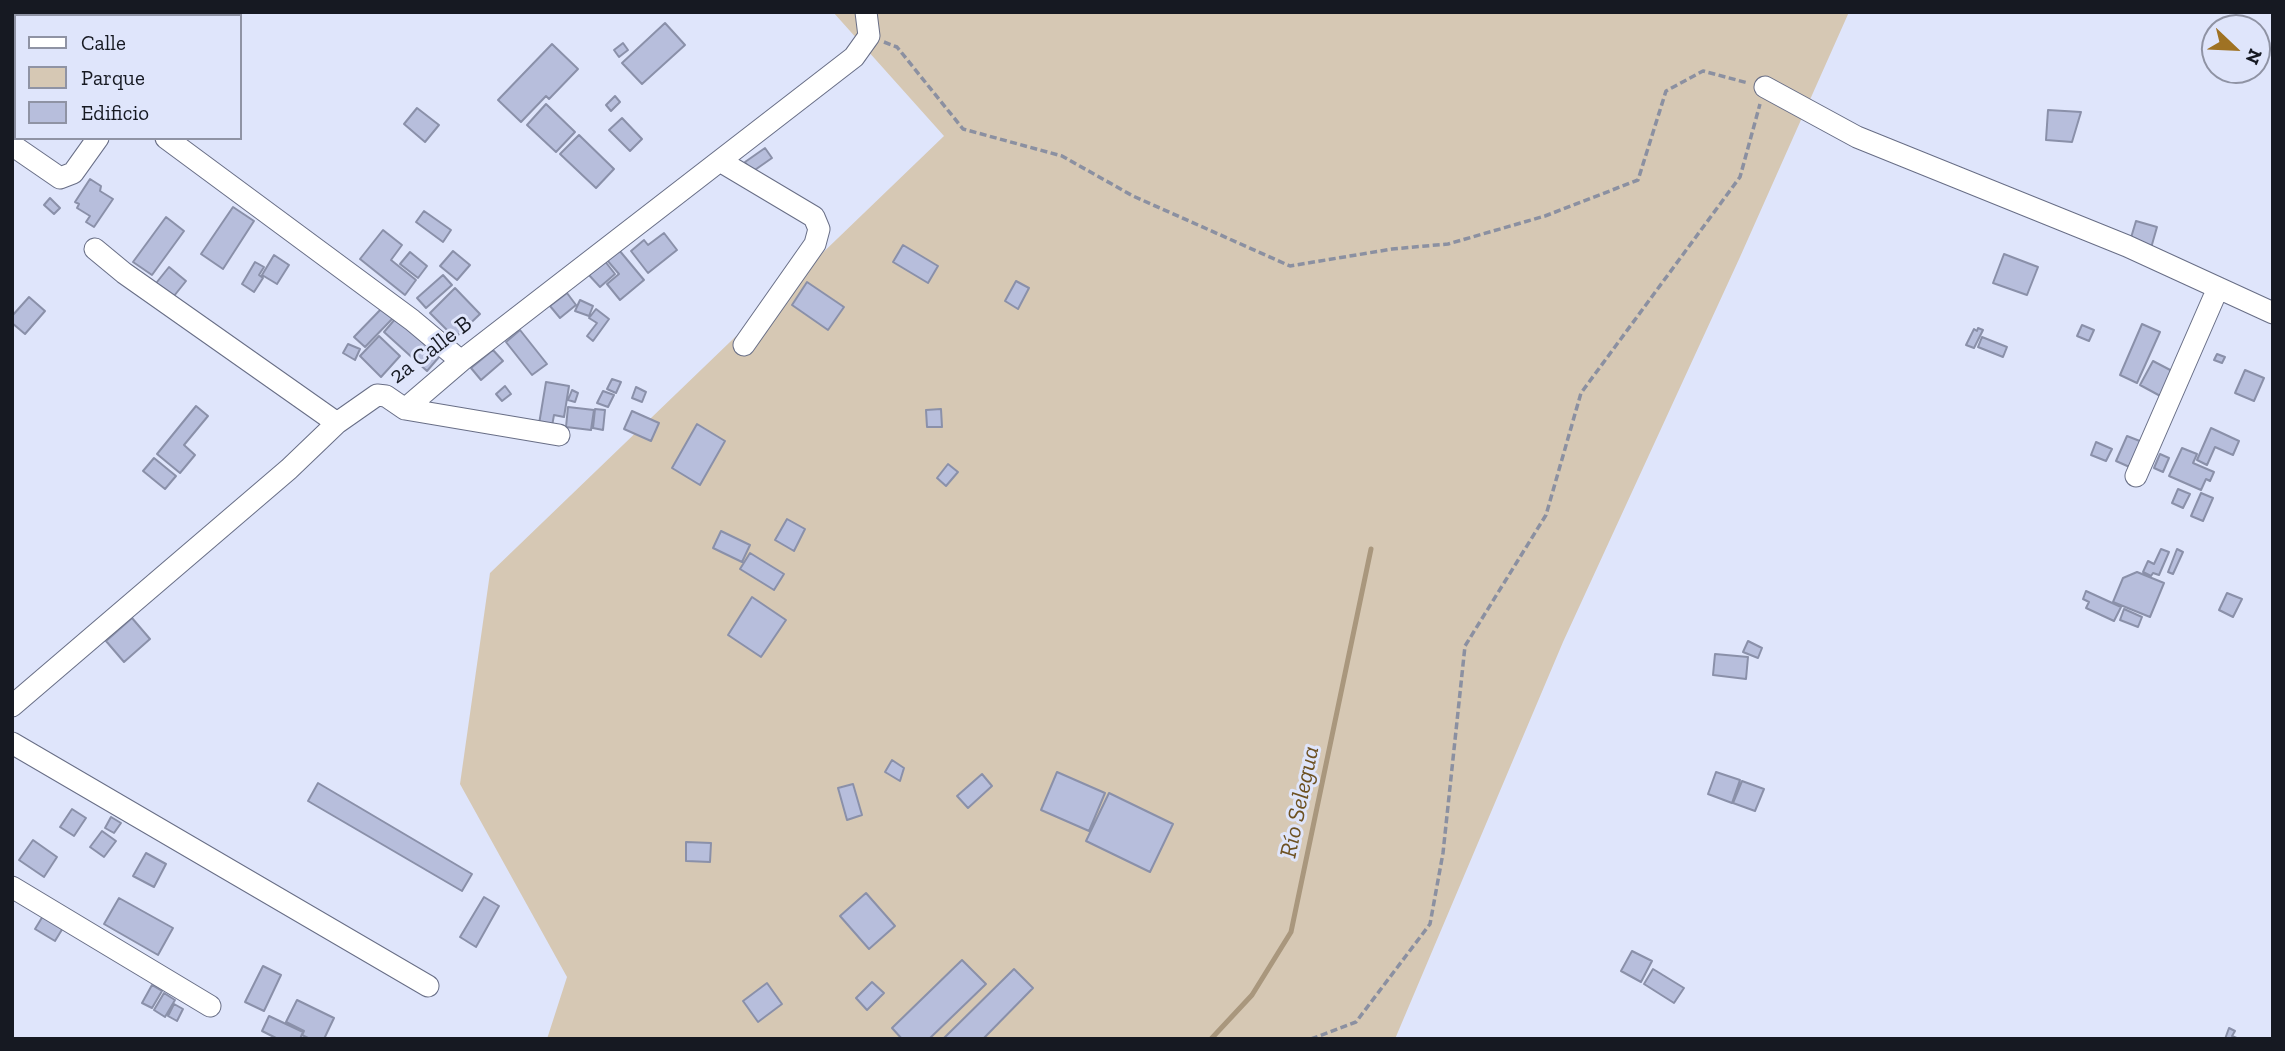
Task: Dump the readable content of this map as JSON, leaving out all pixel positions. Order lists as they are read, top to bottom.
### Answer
{
  "streets": {
    "street": ["2a Calle B"]
  },
  "water": ["Río Selegua"],
  "legend": ["Calle", "Parque", "Edificio"],
  "north": "bottom right"
}
